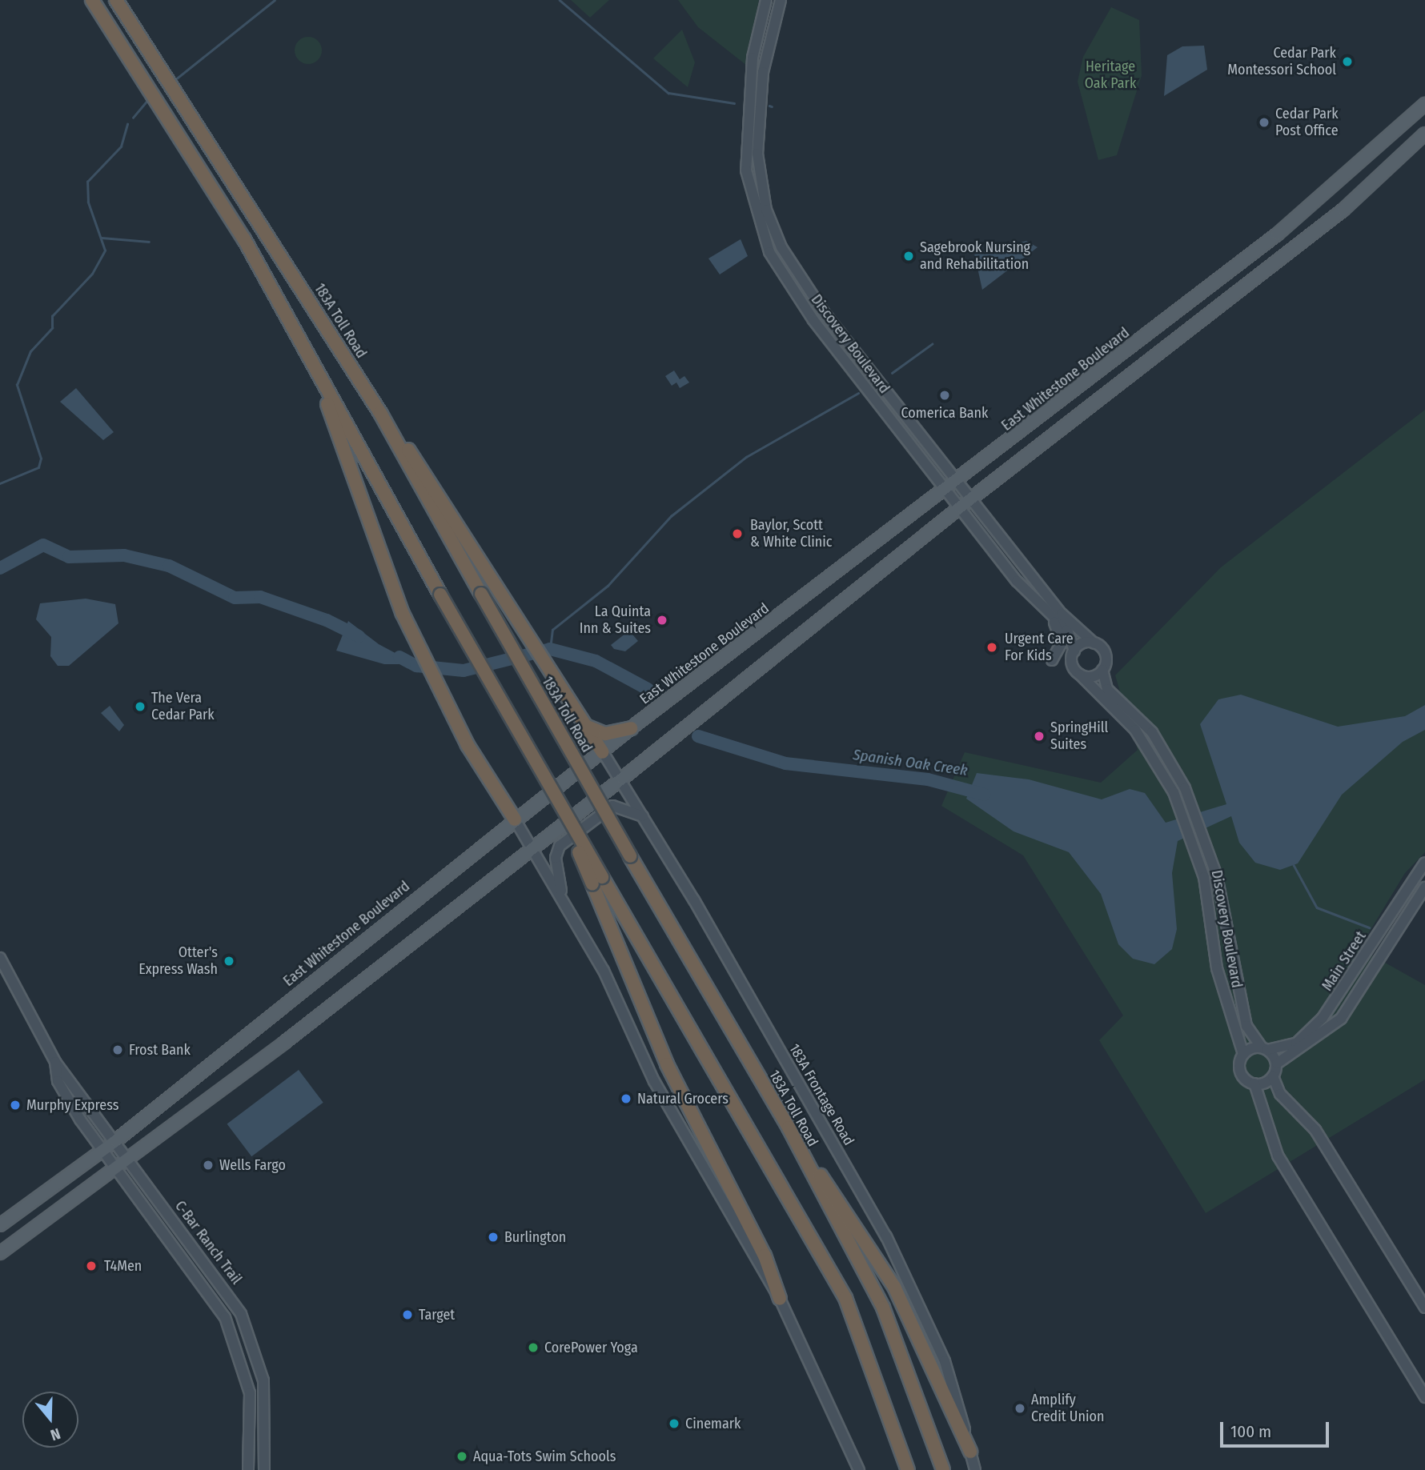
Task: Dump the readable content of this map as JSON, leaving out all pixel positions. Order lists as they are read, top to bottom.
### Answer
{
  "streets": {
    "highway": ["183A Toll Road"],
    "main road": ["East Whitestone Boulevard"],
    "street": [
      "Discovery Boulevard",
      "Main Street",
      "183A Frontage Road",
      "C-Bar Ranch Trail"
    ]
  },
  "crossings": [
    ["Discovery Boulevard", "East Whitestone Boulevard"],
    ["Discovery Boulevard", "Main Street"],
    ["East Whitestone Boulevard", "183A Frontage Road"],
    ["East Whitestone Boulevard", "C-Bar Ranch Trail"]
  ],
  "water": ["Spanish Oak Creek"],
  "parks": ["Heritage Oak Park"],
  "places": [
    "Cedar Park Montessori School",
    "Cedar Park Post Office",
    "Sagebrook Nursing and Rehabilitation",
    "Comerica Bank",
    "Baylor, Scott & White Clinic",
    "La Quinta Inn & Suites",
    "Urgent Care For Kids",
    "The Vera Cedar Park",
    "SpringHill Suites",
    "Otter's Express Wash",
    "Frost Bank",
    "Natural Grocers",
    "Murphy Express",
    "Wells Fargo",
    "Burlington",
    "T4Men",
    "Target",
    "CorePower Yoga",
    "Amplify Credit Union",
    "Cinemark",
    "Aqua-Tots Swim Schools"
  ],
  "scale_bar": "100 m",
  "north": "bottom"
}
